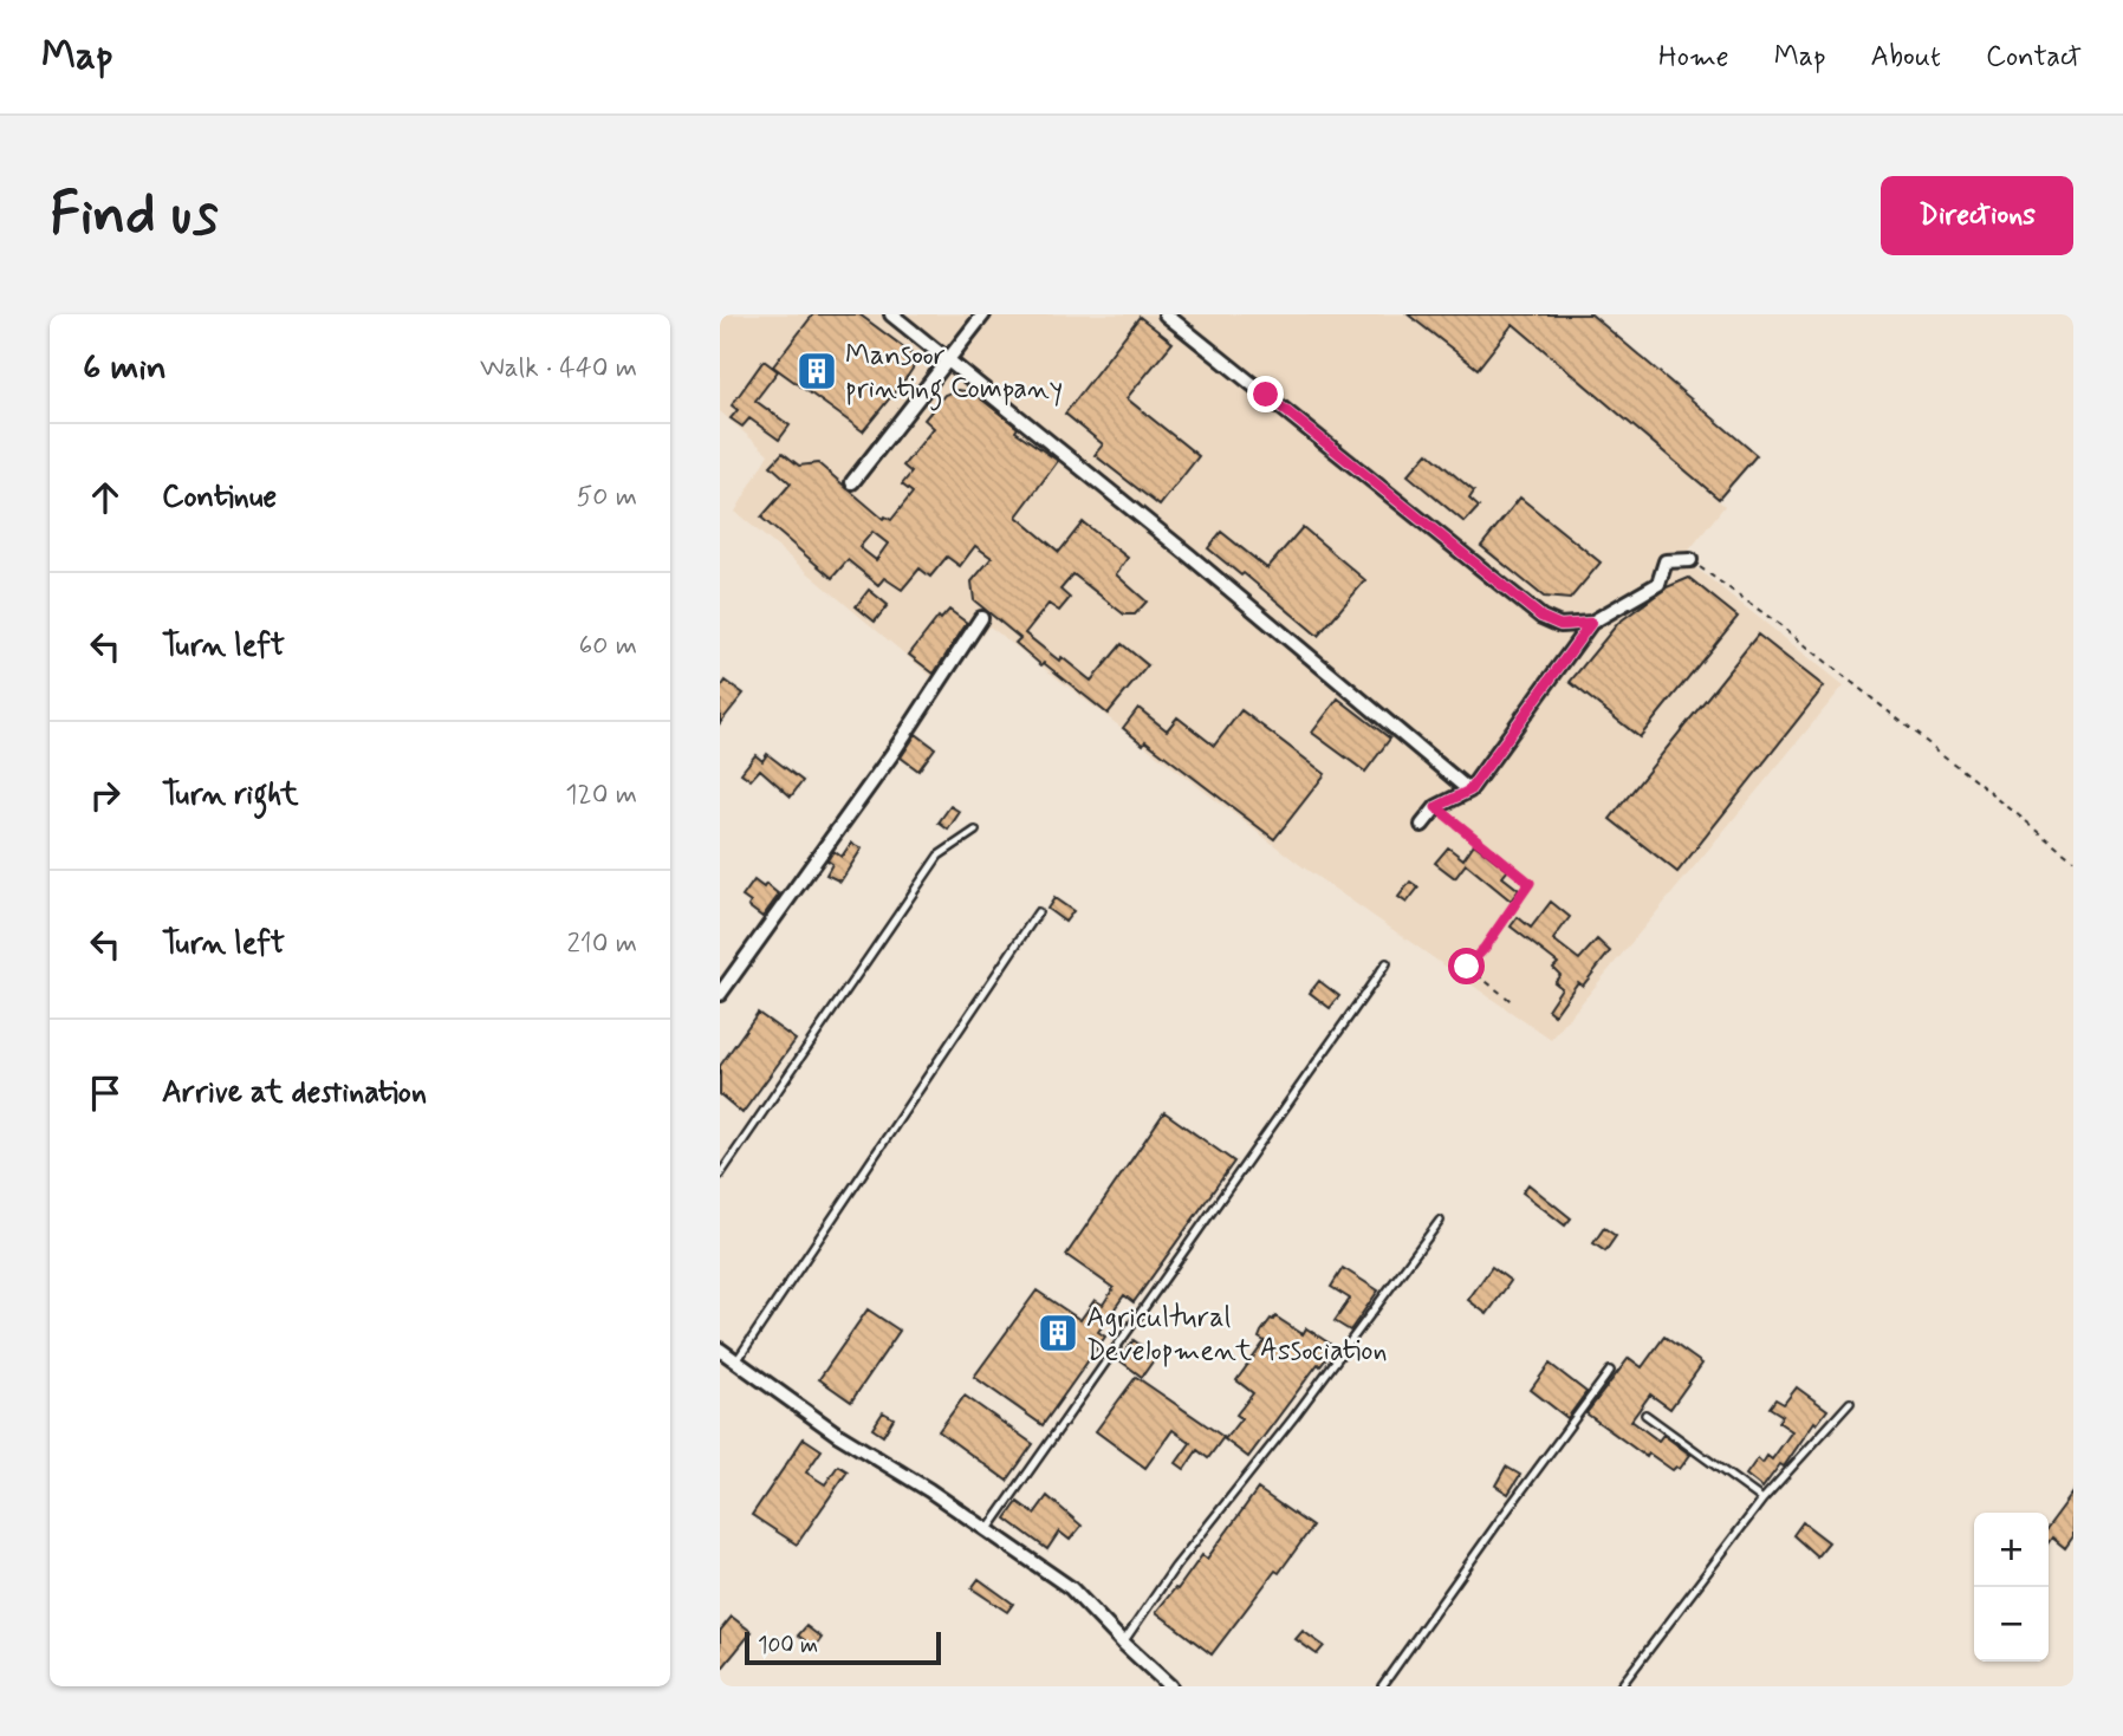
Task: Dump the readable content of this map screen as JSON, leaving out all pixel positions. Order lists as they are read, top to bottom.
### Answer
{
  "places": {
    "building": ["Mansoor printing Company", "Agricultural Development Association"]
  },
  "scale_bar": "100 m",
  "page": {
    "header": "Map",
    "nav": [
      "Home",
      "Map",
      "About",
      "Contact"
    ],
    "buttons": "Directions",
    "title": "Find us",
    "heading": ["6 min", "Walk · 440 m"],
    "list": [
      ["Continue", "50 m"],
      ["Turn left", "60 m"],
      ["Turn right", "120 m"],
      ["Turn left", "210 m"],
      "Arrive at destination"
    ],
    "map_buttons": ["+", "−"],
    "scale": "100 m"
  }
}
